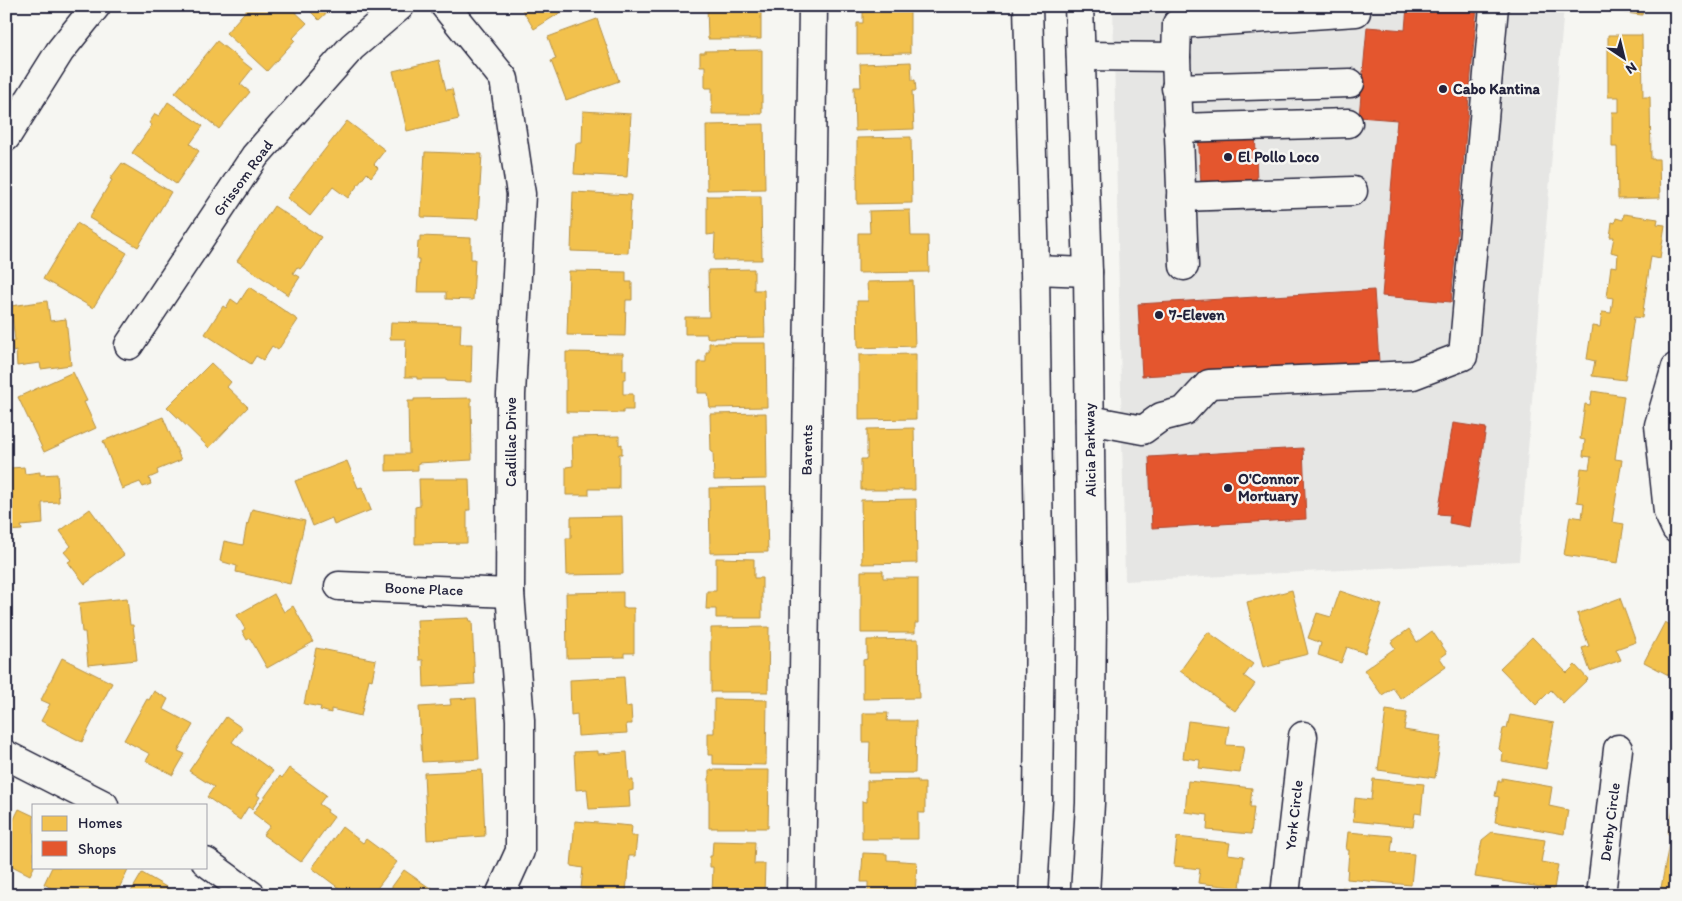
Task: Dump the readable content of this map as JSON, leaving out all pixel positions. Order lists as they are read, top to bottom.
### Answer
{
  "streets": {
    "street": [
      "Grissom Road",
      "Cadillac Drive",
      "Barents",
      "Alicia Parkway",
      "Boone Place",
      "York Circle",
      "Derby Circle"
    ]
  },
  "crossings": [
    ["Cadillac Drive", "Boone Place"]
  ],
  "places": [
    "Cabo Kantina",
    "El Pollo Loco",
    "7-Eleven",
    "O'Connor Mortuary"
  ],
  "legend": ["Homes", "Shops"],
  "north": "bottom right"
}
